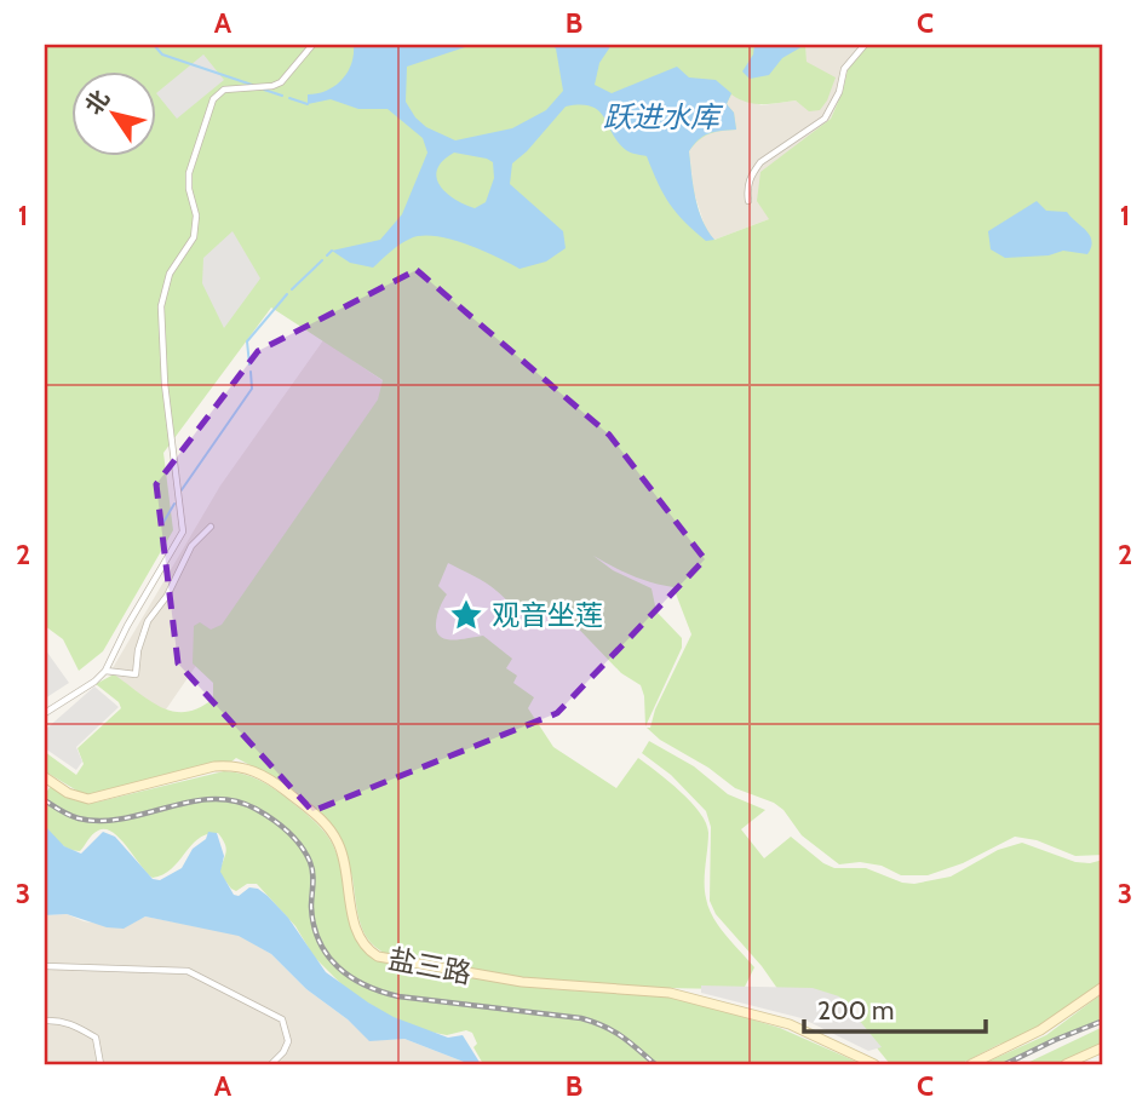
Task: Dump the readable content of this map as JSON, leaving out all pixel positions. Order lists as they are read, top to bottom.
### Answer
{
  "streets": {
    "main road": ["盐三路"]
  },
  "water": ["跃进水库"],
  "places": {
    "place": ["观音坐莲"]
  },
  "scale_bar": "200 m",
  "north": "top left",
  "grid": {
    "columns": ["A", "B", "C"],
    "rows": ["1", "2", "3"]
  }
}
